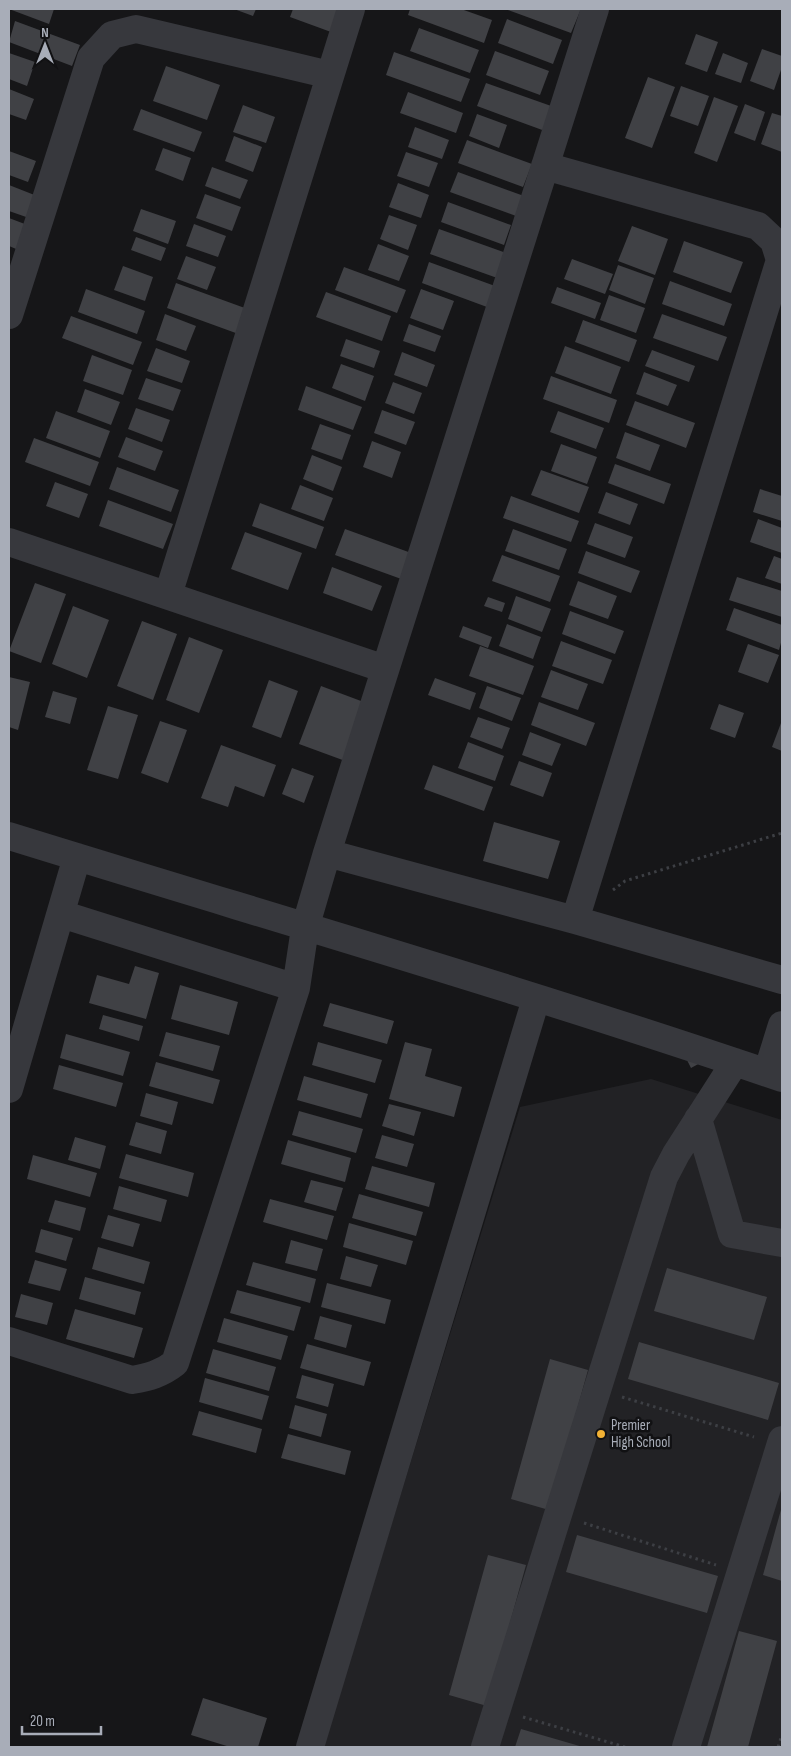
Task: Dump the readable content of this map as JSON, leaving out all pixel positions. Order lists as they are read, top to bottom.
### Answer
{
  "places": ["Premier High School"],
  "scale_bar": "20 m",
  "north": "top"
}
